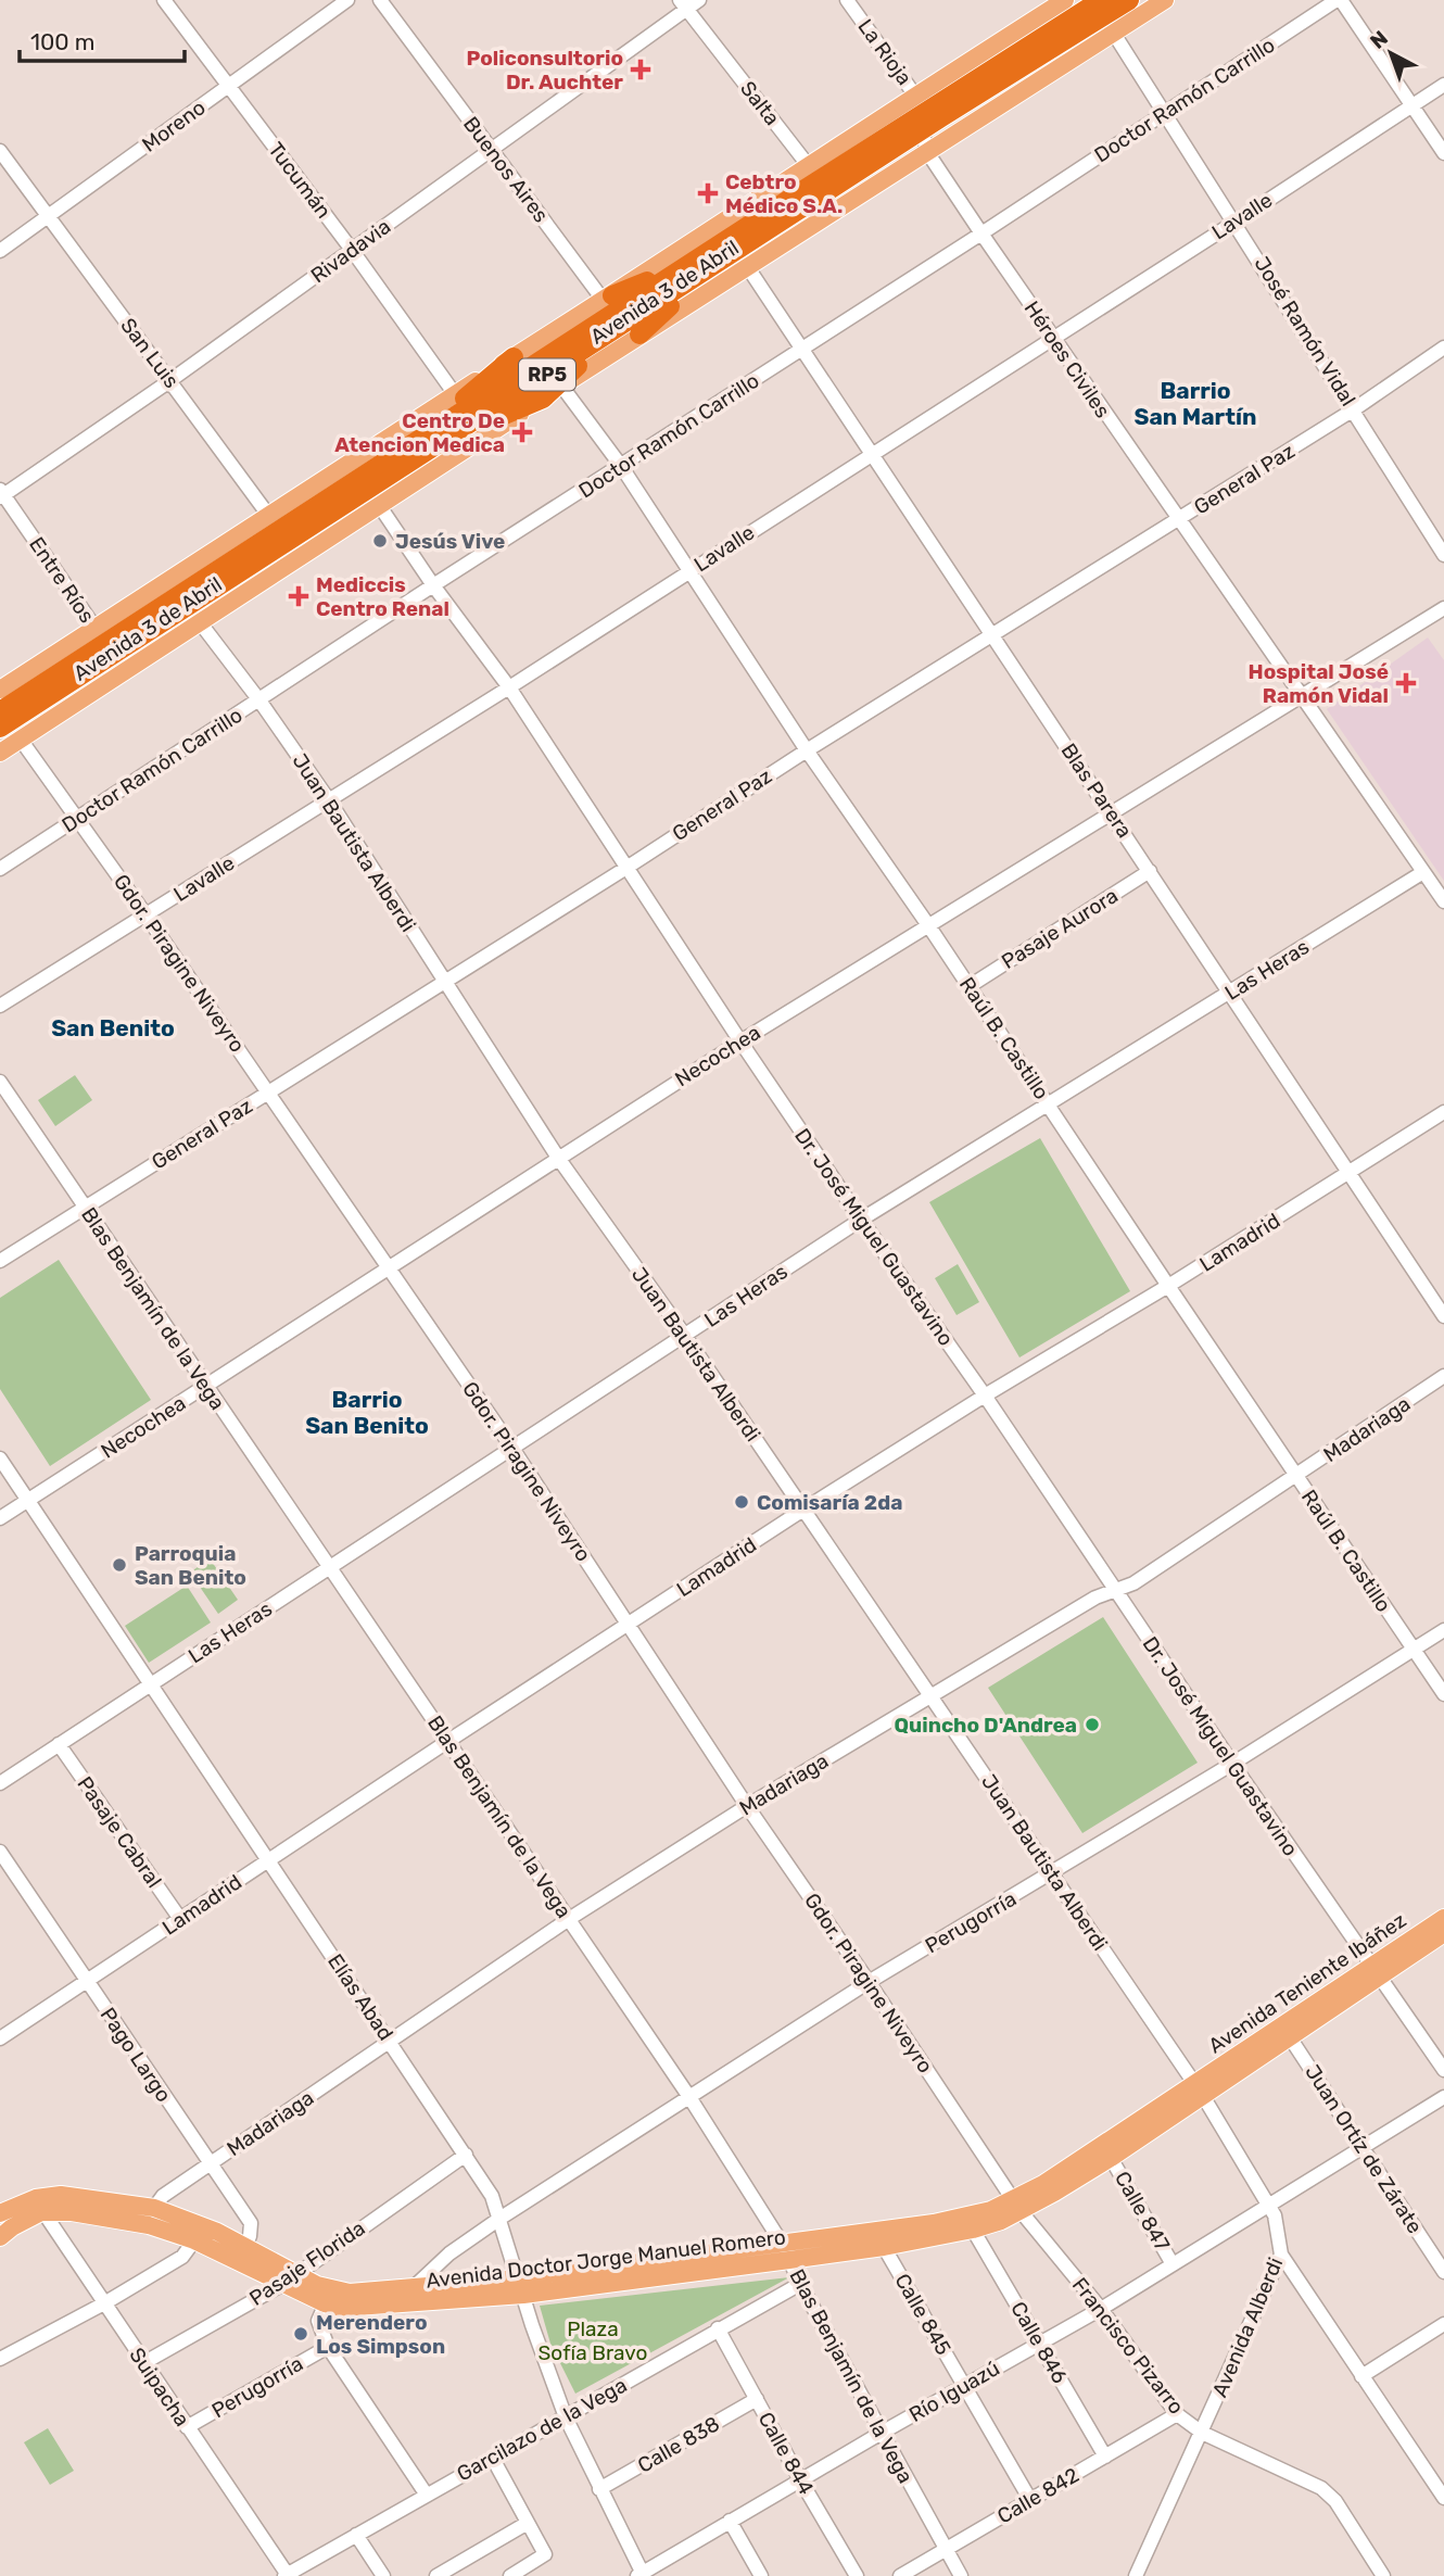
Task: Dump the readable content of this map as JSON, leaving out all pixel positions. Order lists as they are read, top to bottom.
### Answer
{
  "streets": {
    "highway": ["Avenida 3 de Abril"],
    "main road": ["Avenida Teniente Ibáñez", "Avenida Doctor Jorge Manuel Romero"],
    "street": [
      "La Rioja",
      "Doctor Ramón Carrillo",
      "Salta",
      "Moreno",
      "Buenos Aires",
      "Tucumán",
      "Lavalle",
      "Rivadavia",
      "José Ramón Vidal",
      "San Luis",
      "Héroes Civiles",
      "General Paz",
      "Entre Ríos",
      "Blas Parera",
      "Juan Bautista Alberdi",
      "Pasaje Aurora",
      "Gdor. Piragine Niveyro",
      "Las Heras",
      "Raúl B. Castillo",
      "Necochea",
      "Dr. José Miguel Guastavino",
      "Lamadrid",
      "Blas Benjamín de la Vega",
      "Madariaga",
      "Pasaje Cabral",
      "Perugorría",
      "Elías Abad",
      "Pago Largo",
      "Juan Ortíz de Zárate",
      "Calle 847",
      "Pasaje Florida",
      "Calle 845",
      "Avenida Alberdi",
      "Calle 846",
      "Francisco Pizarro",
      "Suipacha",
      "Río Iguazú",
      "Garcilazo de la Vega",
      "Calle 838",
      "Calle 844",
      "Calle 842"
    ]
  },
  "crossings": [
    ["La Rioja", "Avenida 3 de Abril"],
    ["La Rioja", "Héroes Civiles"],
    ["Doctor Ramón Carrillo", "José Ramón Vidal"],
    ["Doctor Ramón Carrillo", "Héroes Civiles"],
    ["Doctor Ramón Carrillo", "Blas Parera"],
    ["Doctor Ramón Carrillo", "Juan Bautista Alberdi"],
    ["Doctor Ramón Carrillo", "Gdor. Piragine Niveyro"],
    ["Doctor Ramón Carrillo", "Raúl B. Castillo"],
    ["Doctor Ramón Carrillo", "Dr. José Miguel Guastavino"],
    ["Salta", "Rivadavia"],
    ["Salta", "Avenida 3 de Abril"],
    ["Moreno", "Tucumán"],
    ["Moreno", "San Luis"],
    ["Buenos Aires", "Rivadavia"],
    ["Buenos Aires", "Avenida 3 de Abril"],
    ["Tucumán", "Rivadavia"],
    ["Tucumán", "Avenida 3 de Abril"],
    ["Lavalle", "José Ramón Vidal"],
    ["Lavalle", "Héroes Civiles"],
    ["Lavalle", "Blas Parera"],
    ["Lavalle", "Juan Bautista Alberdi"],
    ["Lavalle", "Gdor. Piragine Niveyro"],
    ["Lavalle", "Raúl B. Castillo"],
    ["Lavalle", "Dr. José Miguel Guastavino"],
    ["Rivadavia", "San Luis"],
    ["Rivadavia", "Entre Ríos"],
    ["Avenida 3 de Abril", "José Ramón Vidal"],
    ["Avenida 3 de Abril", "San Luis"],
    ["Avenida 3 de Abril", "Héroes Civiles"],
    ["Avenida 3 de Abril", "Entre Ríos"],
    ["Avenida 3 de Abril", "Blas Parera"],
    ["Avenida 3 de Abril", "Juan Bautista Alberdi"],
    ["Avenida 3 de Abril", "Gdor. Piragine Niveyro"],
    ["Avenida 3 de Abril", "Raúl B. Castillo"],
    ["Avenida 3 de Abril", "Dr. José Miguel Guastavino"],
    ["José Ramón Vidal", "General Paz"],
    ["Héroes Civiles", "General Paz"],
    ["Héroes Civiles", "Las Heras"],
    ["Héroes Civiles", "Necochea"],
    ["General Paz", "Blas Parera"],
    ["General Paz", "Juan Bautista Alberdi"],
    ["General Paz", "Gdor. Piragine Niveyro"],
    ["General Paz", "Raúl B. Castillo"],
    ["General Paz", "Dr. José Miguel Guastavino"],
    ["General Paz", "Blas Benjamín de la Vega"],
    ["Blas Parera", "Pasaje Aurora"],
    ["Blas Parera", "Las Heras"],
    ["Blas Parera", "Necochea"],
    ["Blas Parera", "Lamadrid"],
    ["Juan Bautista Alberdi", "Las Heras"],
    ["Juan Bautista Alberdi", "Necochea"],
    ["Juan Bautista Alberdi", "Lamadrid"],
    ["Juan Bautista Alberdi", "Madariaga"],
    ["Juan Bautista Alberdi", "Perugorría"],
    ["Juan Bautista Alberdi", "Avenida Teniente Ibáñez"],
    ["Juan Bautista Alberdi", "Avenida Doctor Jorge Manuel Romero"],
    ["Juan Bautista Alberdi", "Avenida Alberdi"],
    ["Pasaje Aurora", "Raúl B. Castillo"],
    ["Gdor. Piragine Niveyro", "Las Heras"],
    ["Gdor. Piragine Niveyro", "Necochea"],
    ["Gdor. Piragine Niveyro", "Lamadrid"],
    ["Gdor. Piragine Niveyro", "Madariaga"],
    ["Gdor. Piragine Niveyro", "Perugorría"],
    ["Gdor. Piragine Niveyro", "Avenida Doctor Jorge Manuel Romero"],
    ["Gdor. Piragine Niveyro", "Francisco Pizarro"],
    ["Las Heras", "Raúl B. Castillo"],
    ["Las Heras", "Dr. José Miguel Guastavino"],
    ["Las Heras", "Blas Benjamín de la Vega"],
    ["Las Heras", "Pasaje Cabral"],
    ["Las Heras", "Elías Abad"],
    ["Raúl B. Castillo", "Necochea"],
    ["Raúl B. Castillo", "Lamadrid"],
    ["Raúl B. Castillo", "Madariaga"],
    ["Raúl B. Castillo", "Perugorría"],
    ["Necochea", "Dr. José Miguel Guastavino"],
    ["Necochea", "Blas Benjamín de la Vega"],
    ["Necochea", "Elías Abad"],
    ["Dr. José Miguel Guastavino", "Lamadrid"],
    ["Dr. José Miguel Guastavino", "Madariaga"],
    ["Dr. José Miguel Guastavino", "Perugorría"],
    ["Dr. José Miguel Guastavino", "Avenida Teniente Ibáñez"],
    ["Lamadrid", "Blas Benjamín de la Vega"],
    ["Lamadrid", "Pasaje Cabral"],
    ["Lamadrid", "Elías Abad"],
    ["Lamadrid", "Pago Largo"],
    ["Blas Benjamín de la Vega", "Madariaga"],
    ["Blas Benjamín de la Vega", "Perugorría"],
    ["Blas Benjamín de la Vega", "Avenida Doctor Jorge Manuel Romero"],
    ["Blas Benjamín de la Vega", "Río Iguazú"],
    ["Blas Benjamín de la Vega", "Garcilazo de la Vega"],
    ["Blas Benjamín de la Vega", "Calle 842"],
    ["Madariaga", "Elías Abad"],
    ["Madariaga", "Pago Largo"],
    ["Madariaga", "Avenida Doctor Jorge Manuel Romero"],
    ["Perugorría", "Elías Abad"],
    ["Perugorría", "Avenida Doctor Jorge Manuel Romero"],
    ["Perugorría", "Suipacha"],
    ["Avenida Teniente Ibáñez", "Juan Ortíz de Zárate"],
    ["Avenida Teniente Ibáñez", "Avenida Doctor Jorge Manuel Romero"],
    ["Avenida Teniente Ibáñez", "Avenida Alberdi"],
    ["Elías Abad", "Avenida Doctor Jorge Manuel Romero"],
    ["Elías Abad", "Pasaje Florida"],
    ["Elías Abad", "Río Iguazú"],
    ["Elías Abad", "Garcilazo de la Vega"],
    ["Elías Abad", "Calle 838"],
    ["Pago Largo", "Avenida Doctor Jorge Manuel Romero"],
    ["Juan Ortíz de Zárate", "Río Iguazú"],
    ["Calle 847", "Avenida Doctor Jorge Manuel Romero"],
    ["Calle 847", "Río Iguazú"],
    ["Avenida Doctor Jorge Manuel Romero", "Pasaje Florida"],
    ["Avenida Doctor Jorge Manuel Romero", "Calle 845"],
    ["Avenida Doctor Jorge Manuel Romero", "Avenida Alberdi"],
    ["Avenida Doctor Jorge Manuel Romero", "Calle 846"],
    ["Avenida Doctor Jorge Manuel Romero", "Francisco Pizarro"],
    ["Avenida Doctor Jorge Manuel Romero", "Suipacha"],
    ["Pasaje Florida", "Suipacha"],
    ["Calle 845", "Río Iguazú"],
    ["Calle 845", "Calle 842"],
    ["Avenida Alberdi", "Francisco Pizarro"],
    ["Avenida Alberdi", "Río Iguazú"],
    ["Calle 846", "Río Iguazú"],
    ["Calle 846", "Calle 842"],
    ["Francisco Pizarro", "Río Iguazú"],
    ["Francisco Pizarro", "Calle 842"],
    ["Suipacha", "Garcilazo de la Vega"],
    ["Río Iguazú", "Calle 844"],
    ["Garcilazo de la Vega", "Calle 844"],
    ["Calle 838", "Calle 844"]
  ],
  "districts": ["Barrio San Martín", "San Benito", "Barrio San Benito"],
  "parks": ["Plaza Sofía Bravo"],
  "places": {
    "health": [
      "Policonsultorio Dr. Auchter",
      "Cebtro Médico S.A.",
      "Centro De Atencion Medica",
      "Mediccis Centro Renal",
      "Hospital José Ramón Vidal"
    ],
    "other": [
      "Jesús Vive",
      "Comisaría 2da",
      "Parroquia San Benito",
      "Quincho D'Andrea",
      "Merendero Los Simpson"
    ]
  },
  "scale_bar": "100 m",
  "north": "top left"
}
